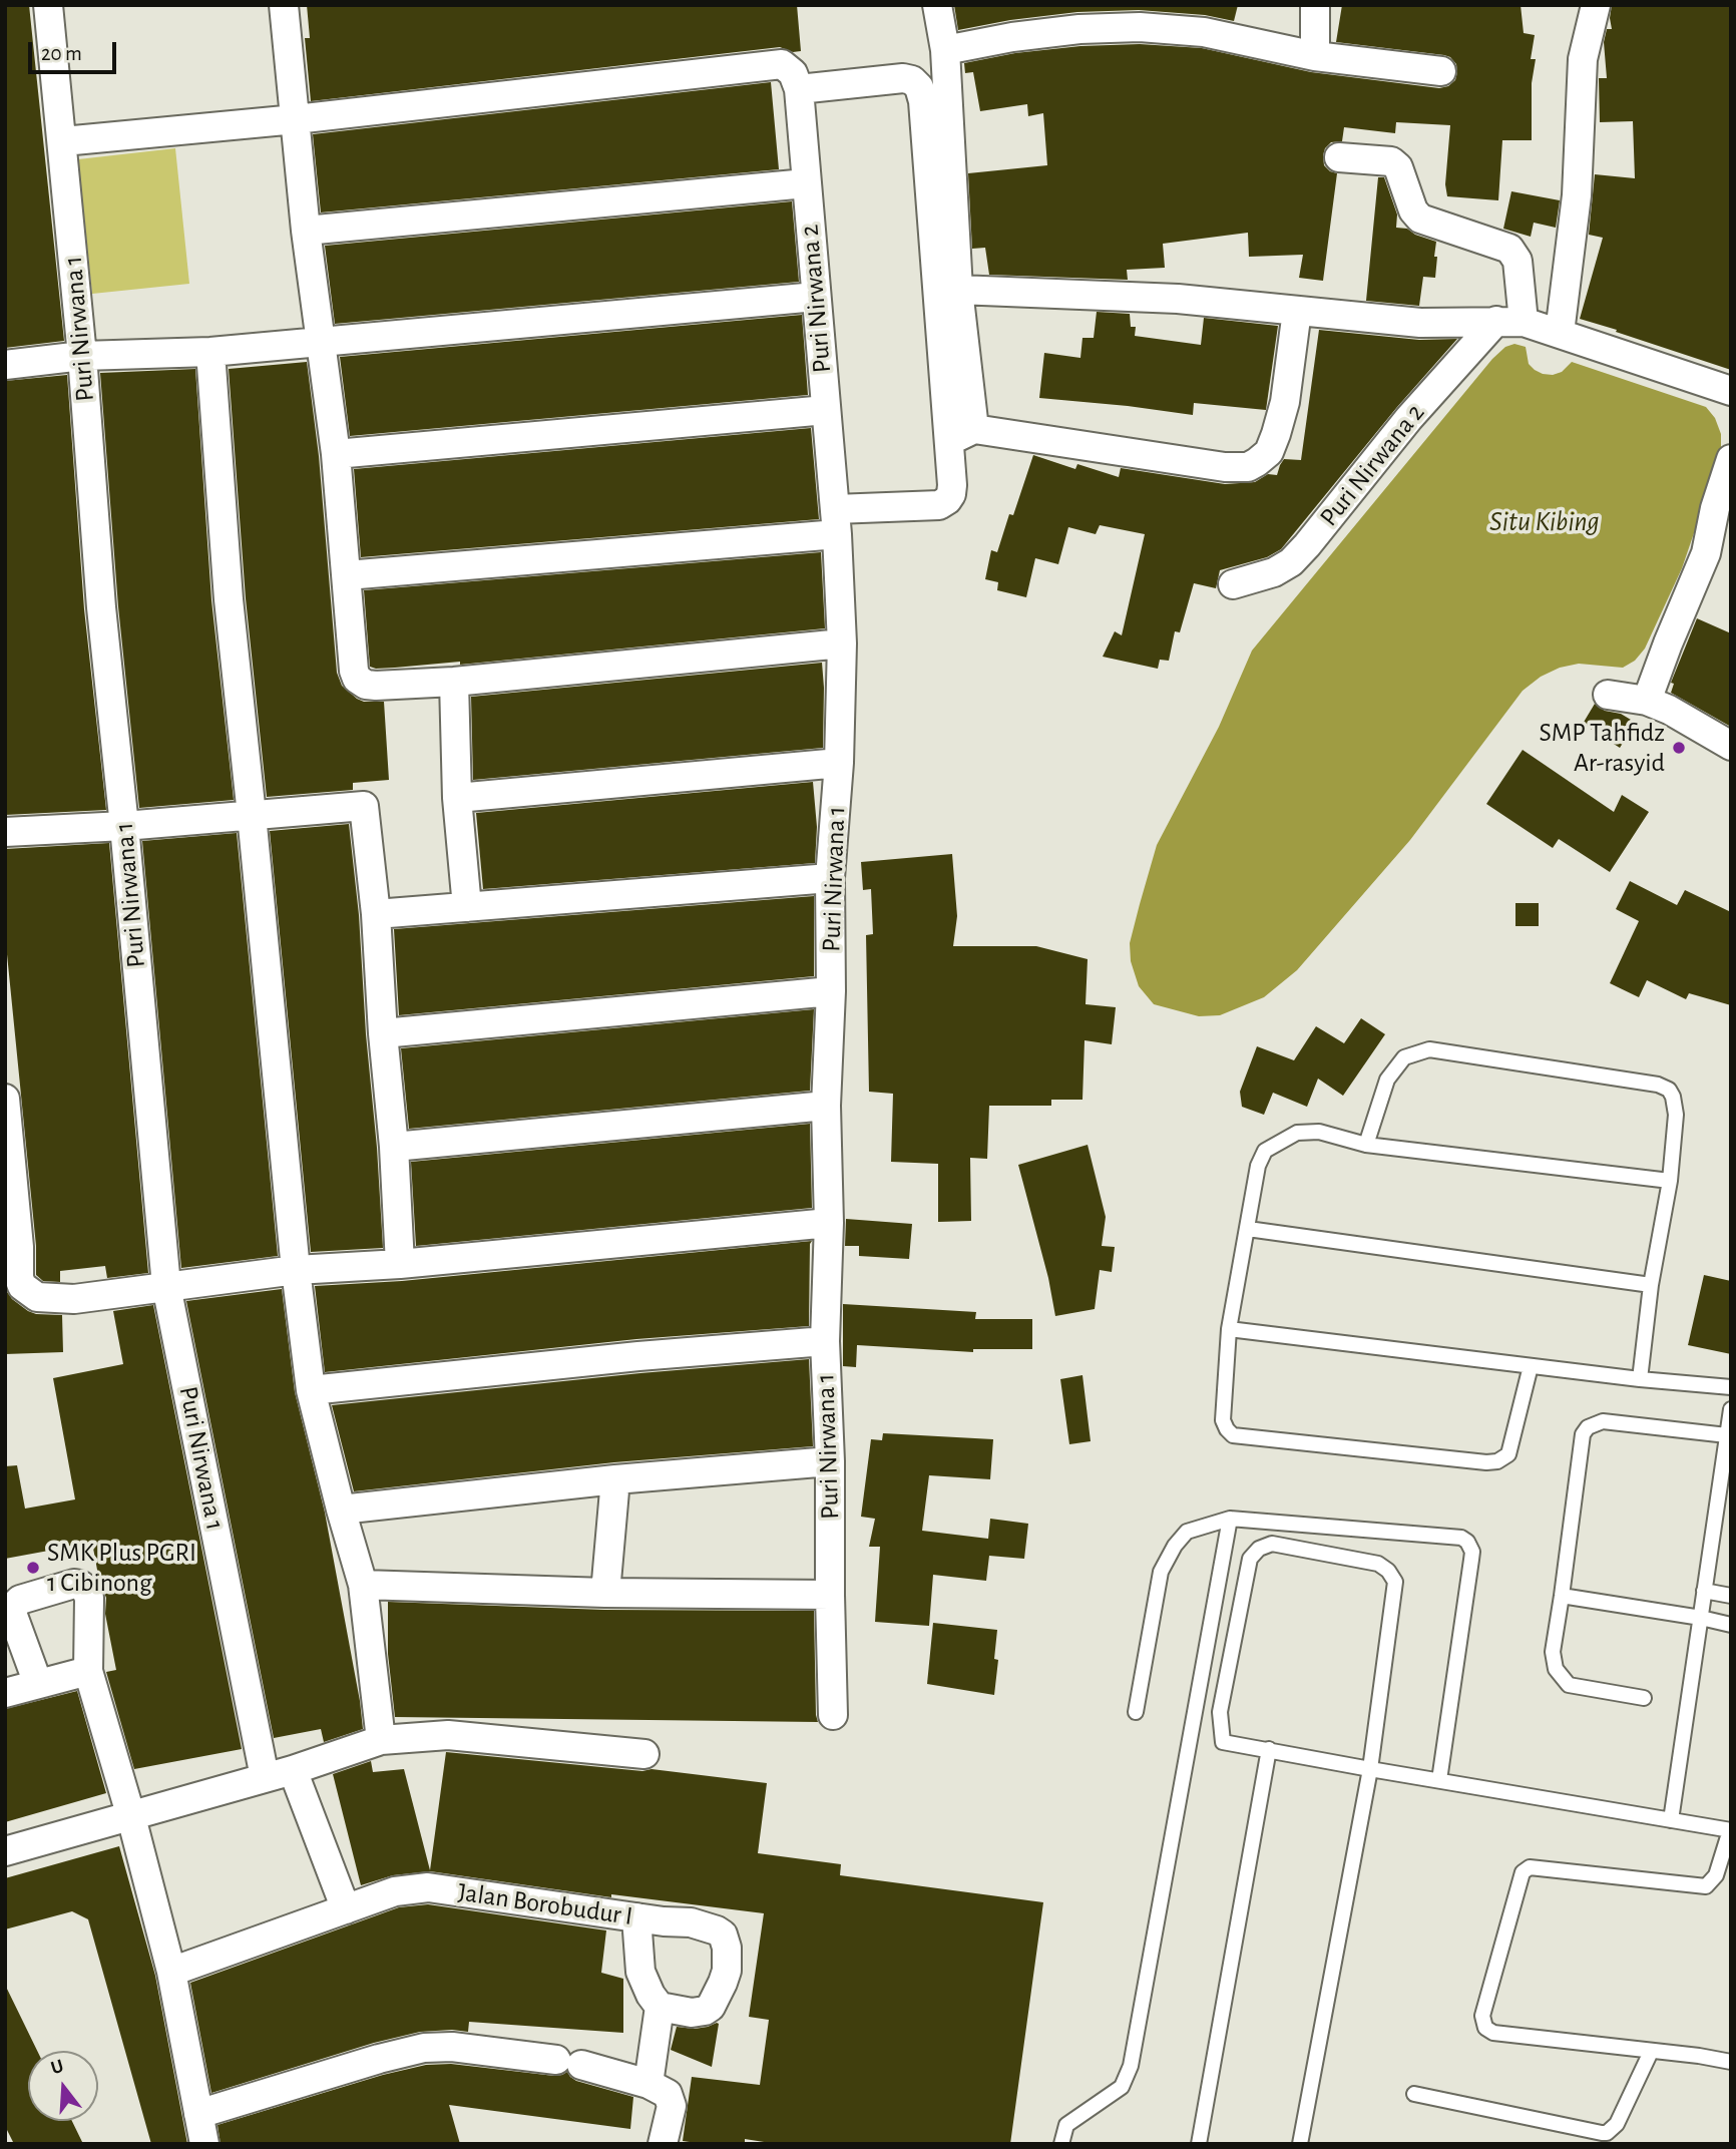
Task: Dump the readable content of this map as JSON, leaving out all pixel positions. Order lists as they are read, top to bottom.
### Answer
{
  "streets": {
    "street": ["Puri Nirwana 2", "Puri Nirwana 1", "Jalan Borobudur I"]
  },
  "crossings": [
    ["Puri Nirwana 2", "Puri Nirwana 1"]
  ],
  "water": ["Situ Kibing"],
  "places": ["SMP Tahfidz Ar-rasyid", "SMK Plus PGRI 1 Cibinong"],
  "scale_bar": "20 m",
  "north": "top"
}
